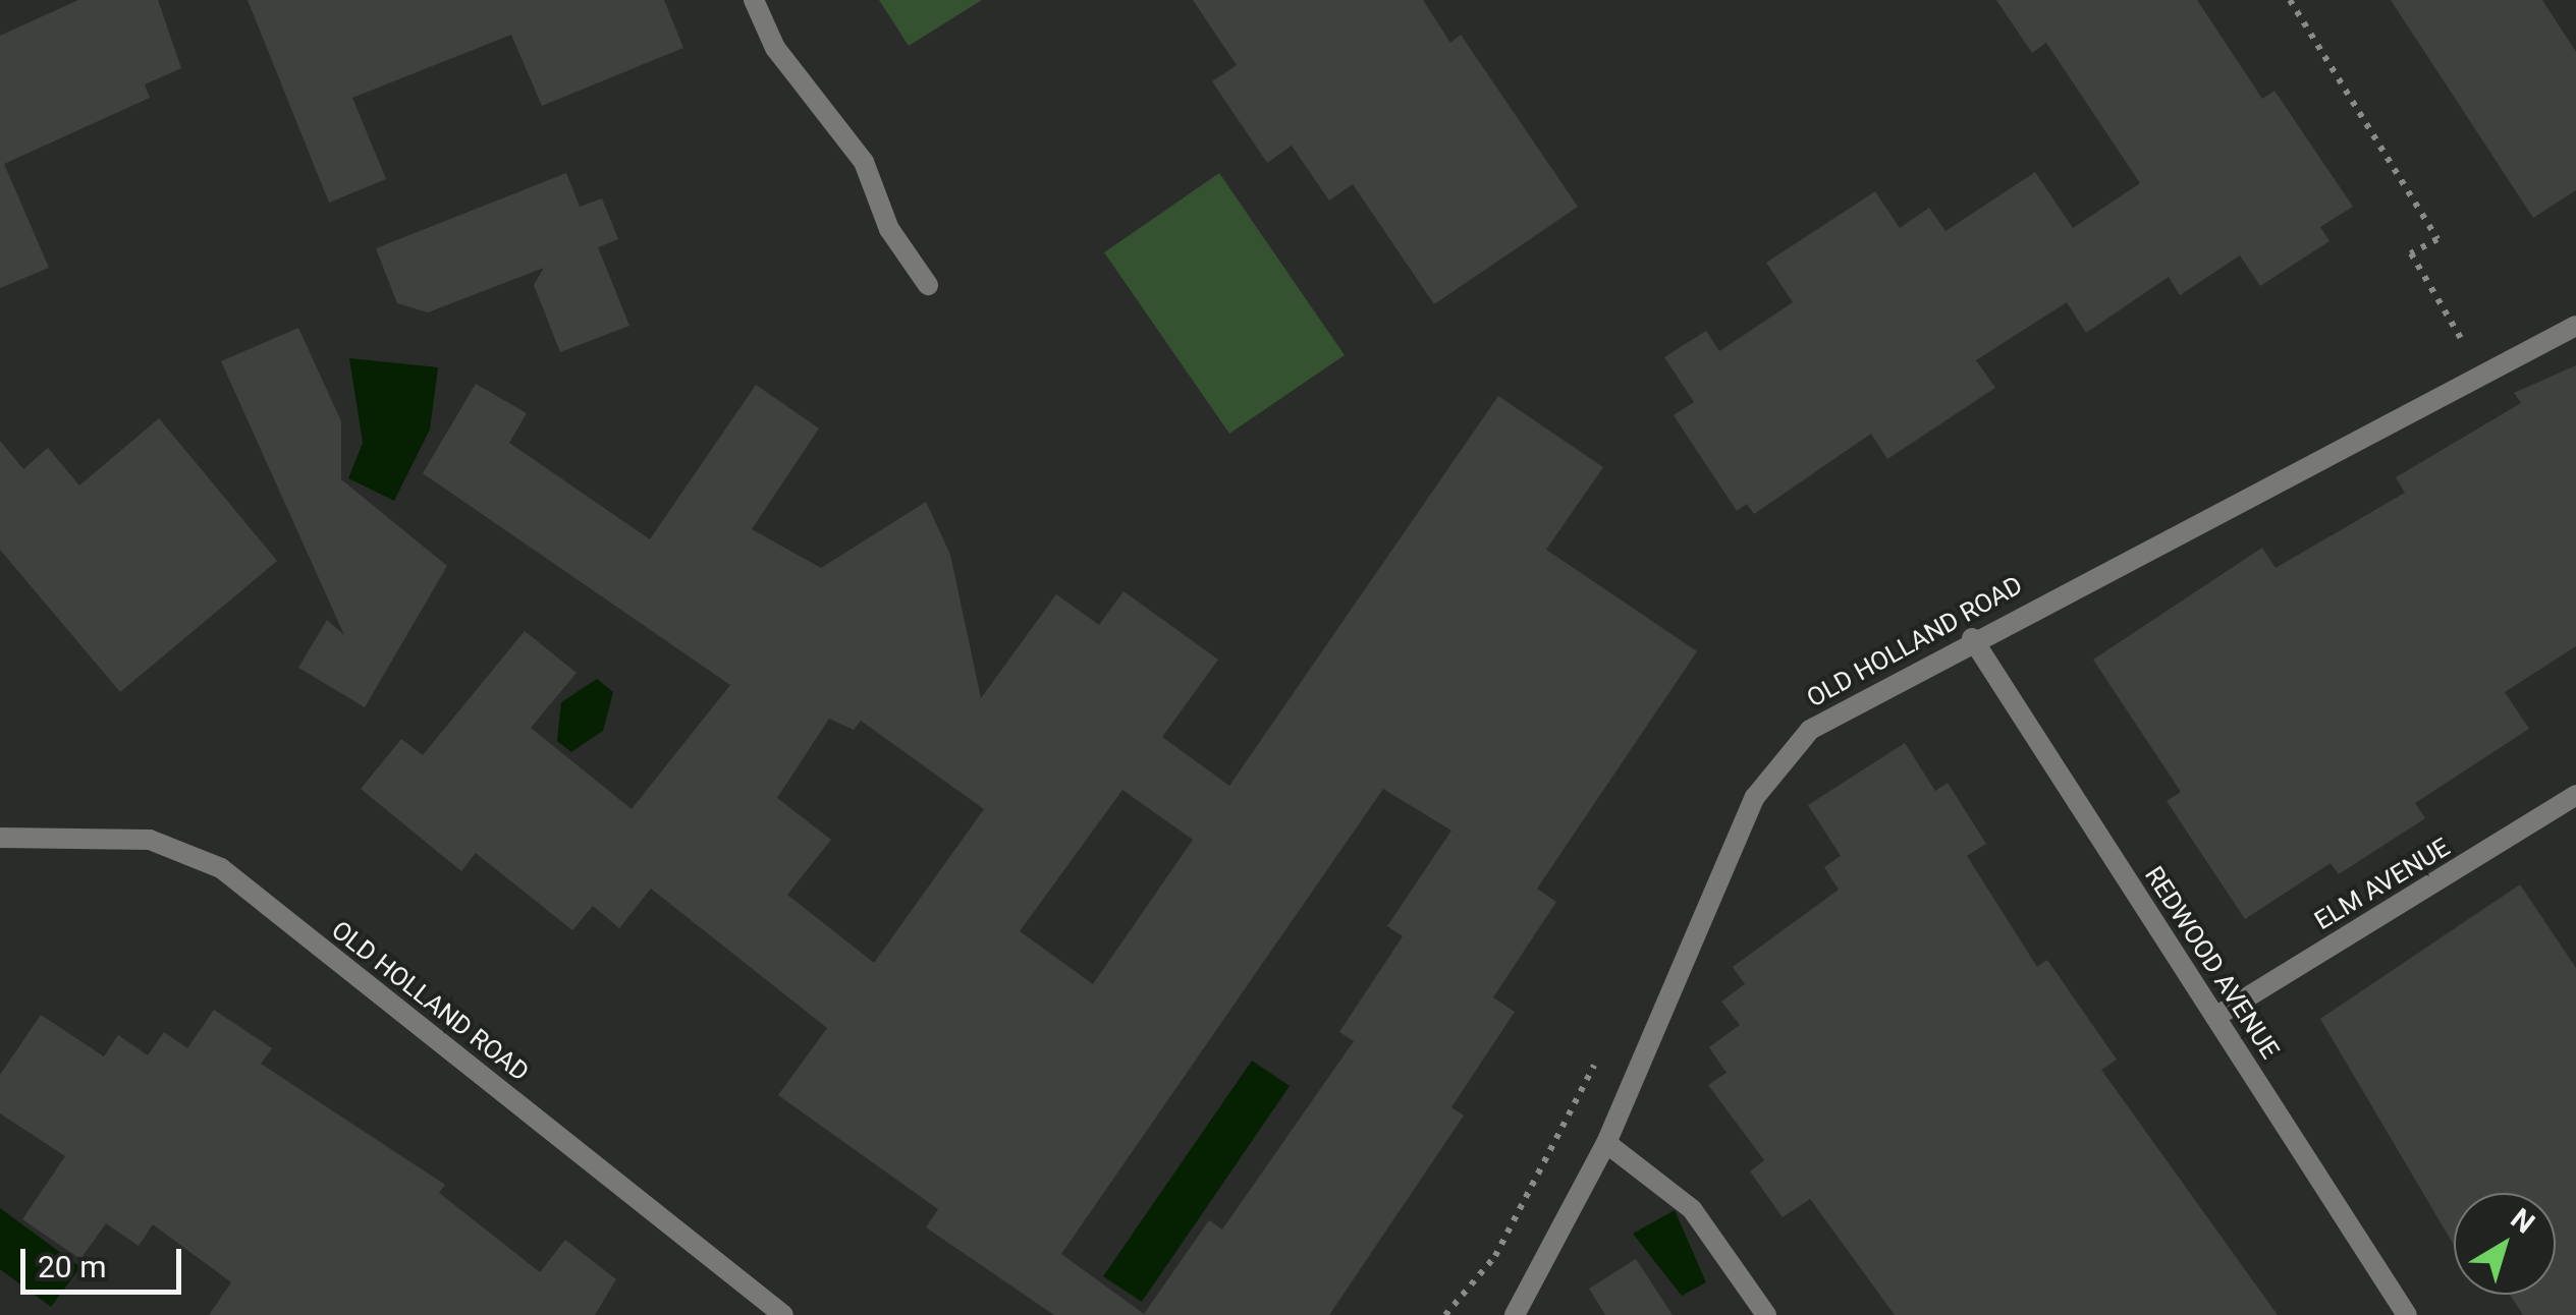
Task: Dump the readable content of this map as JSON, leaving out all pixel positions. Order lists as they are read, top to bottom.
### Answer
{
  "streets": {
    "street": ["OLD HOLLAND ROAD", "ELM AVENUE", "REDWOOD AVENUE"]
  },
  "crossings": [
    ["OLD HOLLAND ROAD", "REDWOOD AVENUE"],
    ["ELM AVENUE", "REDWOOD AVENUE"]
  ],
  "scale_bar": "20 m",
  "north": "top right"
}
